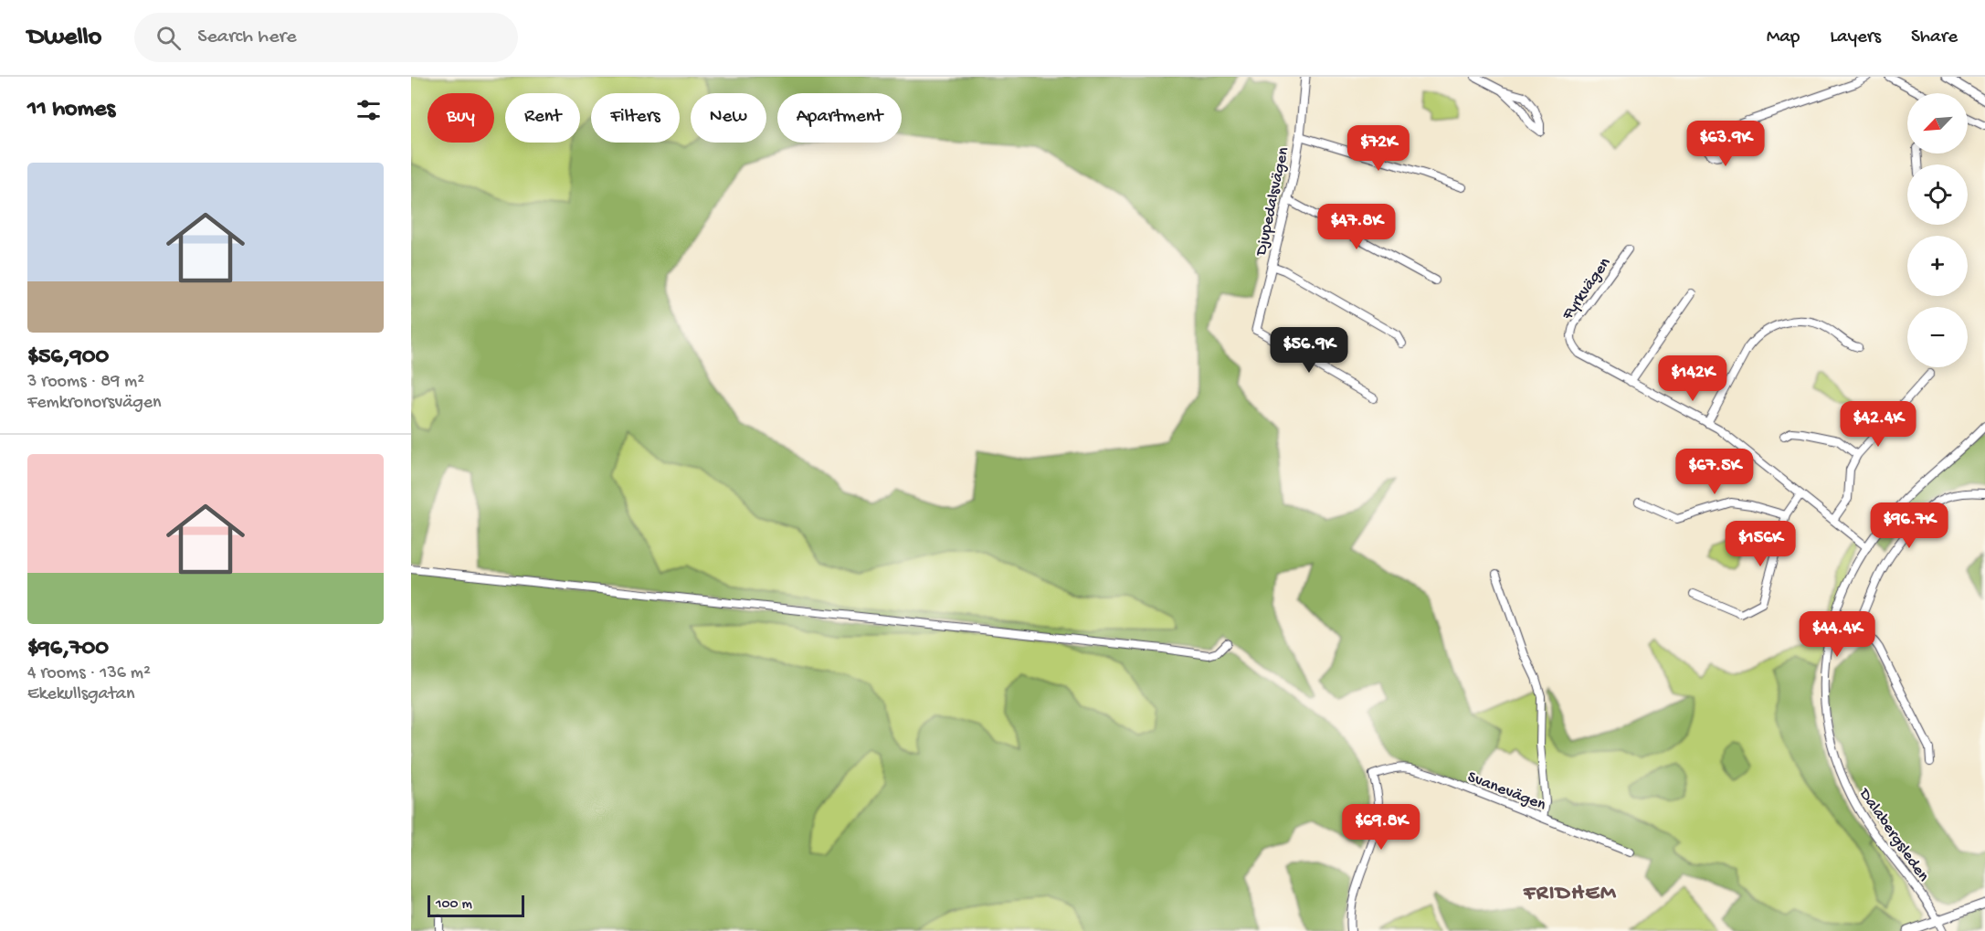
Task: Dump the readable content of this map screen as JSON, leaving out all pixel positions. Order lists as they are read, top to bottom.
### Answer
{
  "streets": {
    "street": [
      "Djupedalsvägen",
      "Fyrkvägen",
      "Svanevägen",
      "Dalabergsleden"
    ]
  },
  "crossings": [
    ["Fyrkvägen", "Dalabergsleden"]
  ],
  "districts": ["FRIDHEM"],
  "scale_bar": "100 m",
  "north": "bottom left",
  "page": {
    "header": "Dwello",
    "search": "Search here",
    "nav": ["Map", "Layers", "Share"],
    "heading": "11 homes",
    "map_buttons": ["+", "−"],
    "chip": [
      "Buy",
      "Rent",
      "Filters",
      "New",
      "Apartment"
    ],
    "price": [
      "$63.9K",
      "$72K",
      "$47.8K",
      "$56.9K",
      "$142K",
      "$42.4K",
      "$67.5K",
      "$96.7K",
      "$156K",
      "$44.4K",
      "$69.8K"
    ],
    "list": [
      {
        "name": "$56,900",
        "note": "3 rooms · 89 m² · Femkronorsvägen"
      },
      {
        "name": "$96,700",
        "note": "4 rooms · 136 m² · Ekekullsgatan"
      }
    ],
    "scale": "100 m"
  }
}
